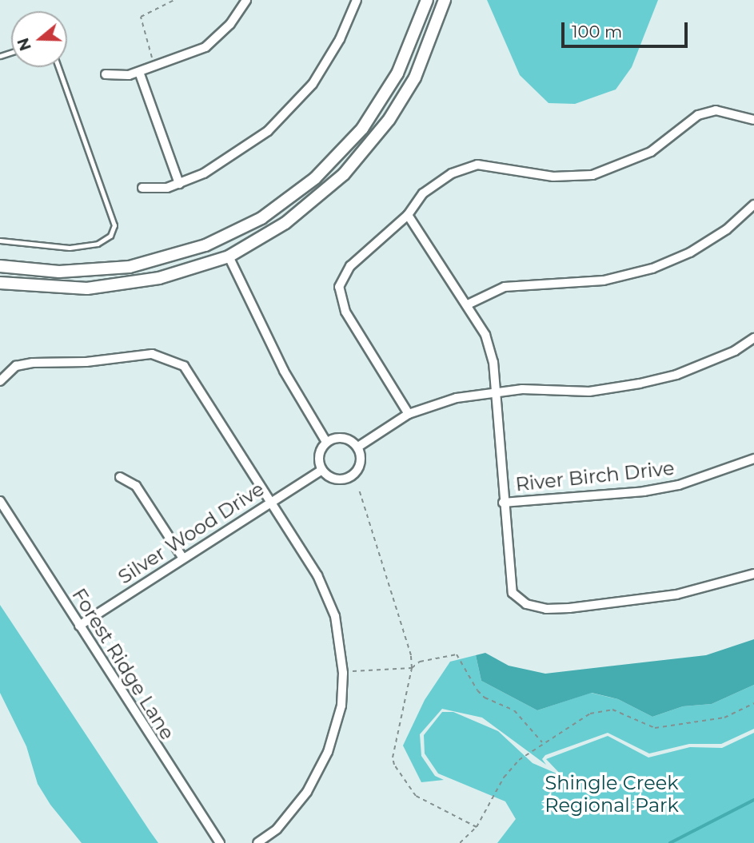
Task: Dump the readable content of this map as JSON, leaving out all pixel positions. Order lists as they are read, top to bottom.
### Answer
{
  "streets": {
    "street": ["River Birch Drive", "Silver Wood Drive", "Forest Ridge Lane"]
  },
  "crossings": [
    ["Silver Wood Drive", "Forest Ridge Lane"]
  ],
  "parks": ["Shingle Creek Regional Park"],
  "scale_bar": "100 m",
  "north": "left"
}
